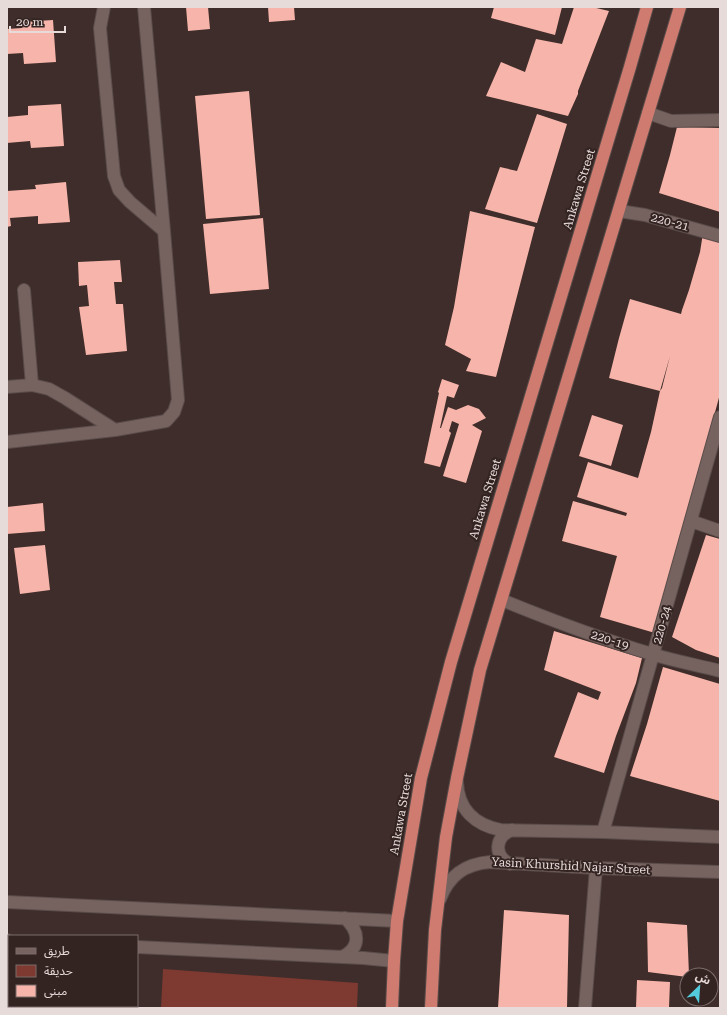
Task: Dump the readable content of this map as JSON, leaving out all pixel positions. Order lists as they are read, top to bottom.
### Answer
{
  "streets": {
    "highway": ["Ankawa Street"],
    "street": [
      "220-21",
      "220-24",
      "220-19",
      "Yasin Khurshid Najar Street"
    ]
  },
  "crossings": [
    ["220-24", "220-19"]
  ],
  "legend": ["طريق", "حديقة", "مبنى"],
  "scale_bar": "20 m",
  "north": "top right"
}
